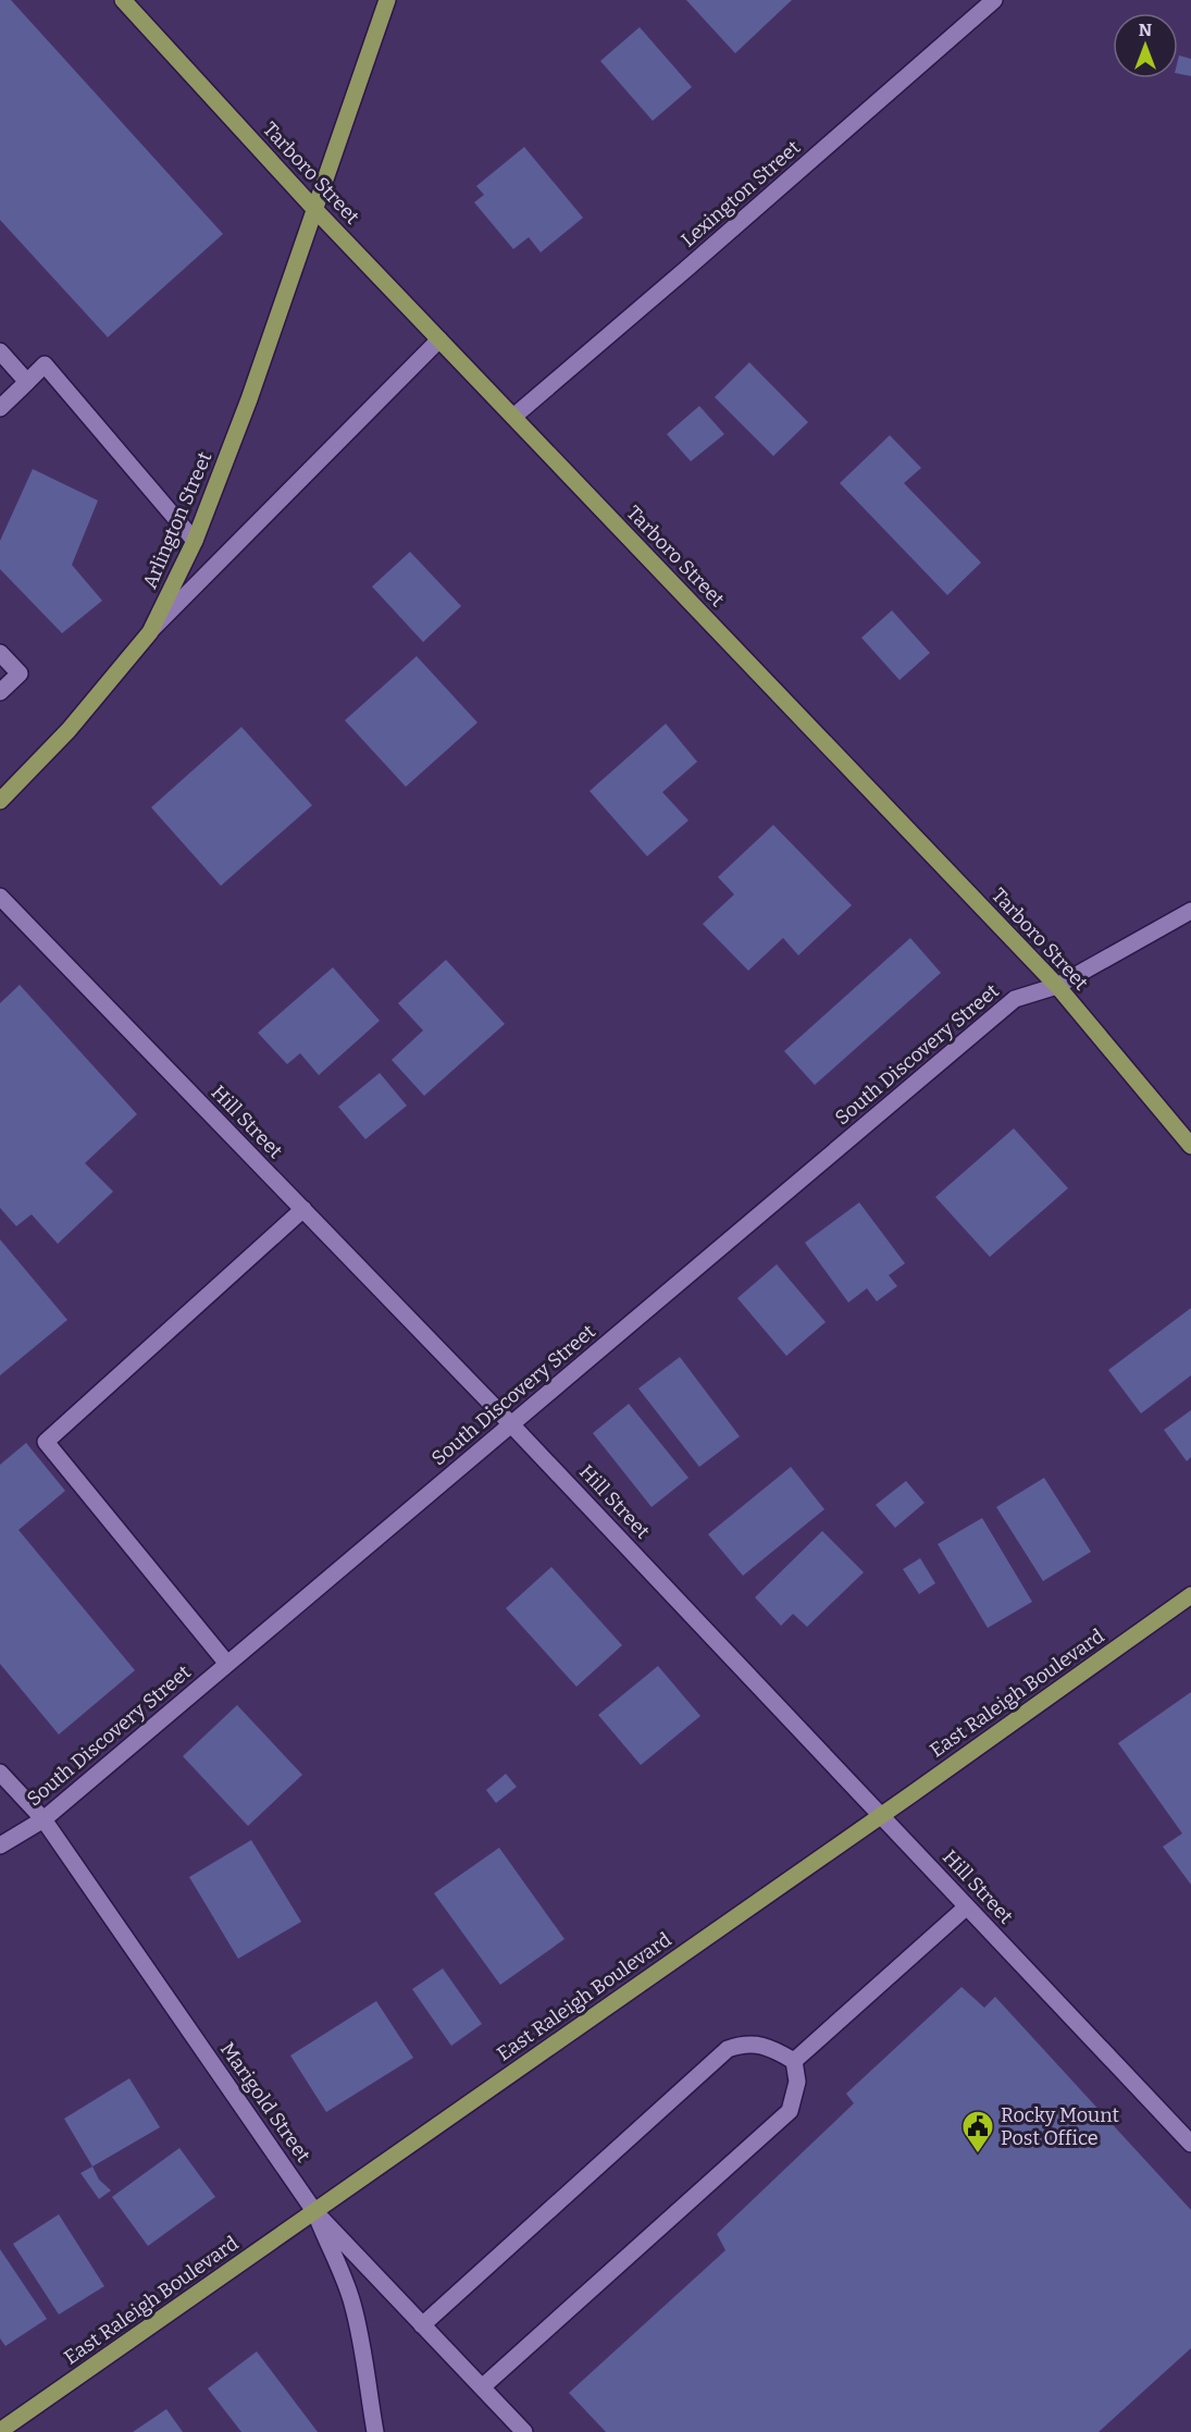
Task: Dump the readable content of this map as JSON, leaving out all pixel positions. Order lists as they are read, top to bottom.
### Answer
{
  "streets": {
    "main road": ["Tarboro Street", "Arlington Street", "East Raleigh Boulevard"],
    "street": [
      "Lexington Street",
      "South Discovery Street",
      "Hill Street",
      "Marigold Street"
    ]
  },
  "crossings": [
    ["Tarboro Street", "Lexington Street"],
    ["Tarboro Street", "Arlington Street"],
    ["Tarboro Street", "South Discovery Street"],
    ["South Discovery Street", "Hill Street"],
    ["South Discovery Street", "Marigold Street"],
    ["Hill Street", "East Raleigh Boulevard"],
    ["East Raleigh Boulevard", "Marigold Street"]
  ],
  "places": {
    "public building": ["Rocky Mount Post Office"]
  },
  "north": "top"
}
